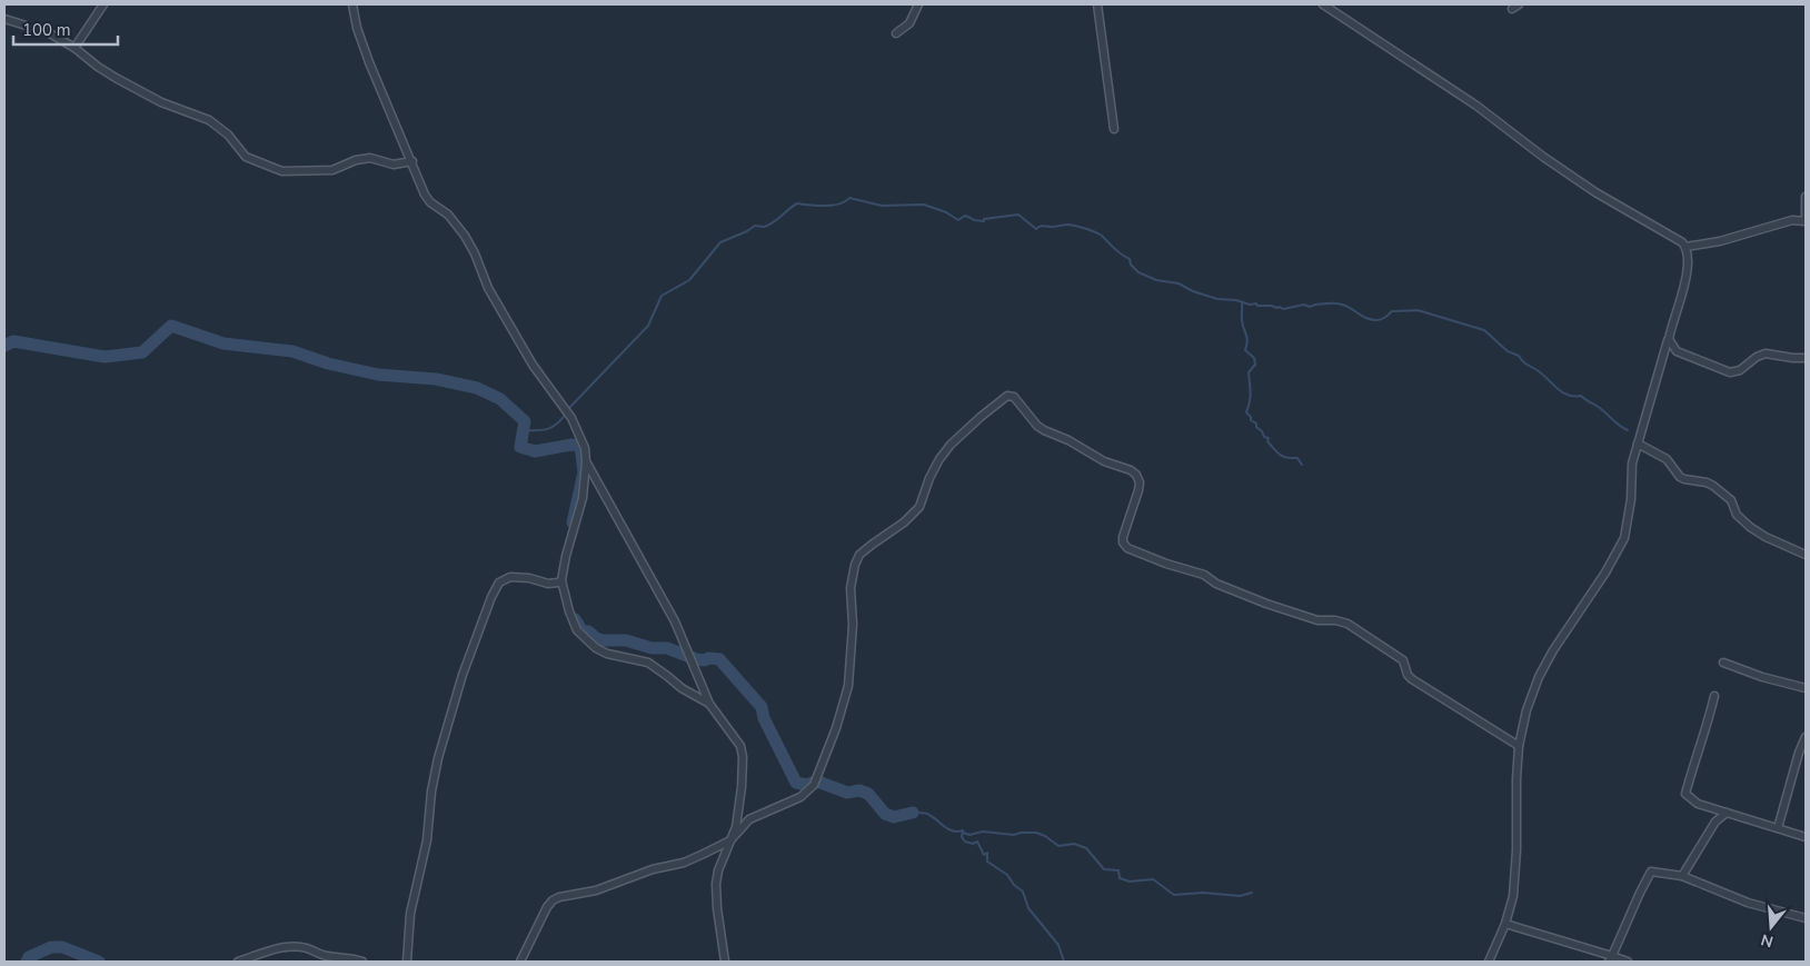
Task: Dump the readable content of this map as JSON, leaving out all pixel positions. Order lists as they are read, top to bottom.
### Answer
{
  "scale_bar": "100 m",
  "north": "bottom"
}
